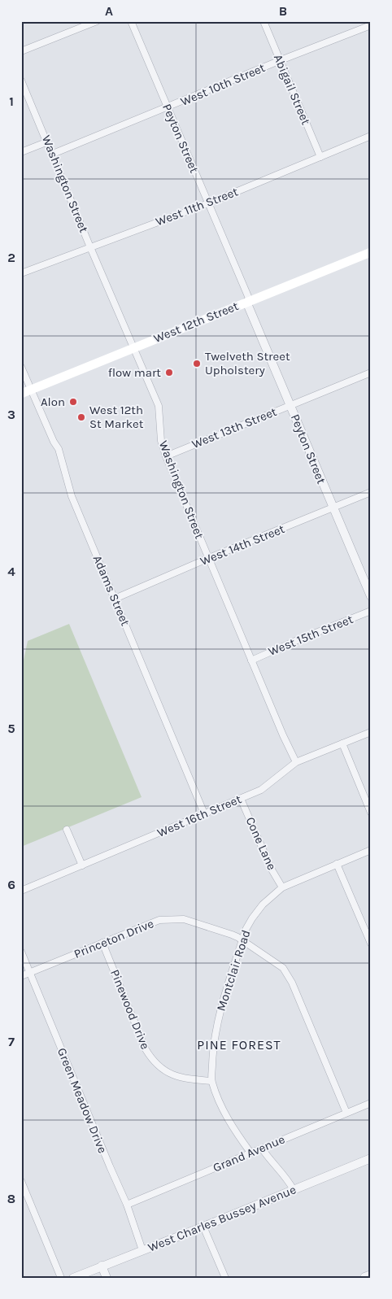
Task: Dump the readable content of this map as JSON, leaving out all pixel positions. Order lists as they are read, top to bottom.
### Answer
{
  "streets": {
    "main road": ["West 12th Street"],
    "street": [
      "West 10th Street",
      "Abigail Street",
      "Peyton Street",
      "Washington Street",
      "West 11th Street",
      "West 13th Street",
      "West 14th Street",
      "Adams Street",
      "West 15th Street",
      "West 16th Street",
      "Cone Lane",
      "Princeton Drive",
      "Montclair Road",
      "Pinewood Drive",
      "Green Meadow Drive",
      "Grand Avenue",
      "West Charles Bussey Avenue"
    ]
  },
  "crossings": [
    ["West 10th Street", "Abigail Street"],
    ["West 10th Street", "Peyton Street"],
    ["West 10th Street", "Washington Street"],
    ["Abigail Street", "West 11th Street"],
    ["Peyton Street", "West 11th Street"],
    ["Peyton Street", "West 12th Street"],
    ["Peyton Street", "West 13th Street"],
    ["Peyton Street", "West 14th Street"],
    ["Washington Street", "West 11th Street"],
    ["Washington Street", "West 12th Street"],
    ["Washington Street", "West 13th Street"],
    ["Washington Street", "West 14th Street"],
    ["Washington Street", "West 15th Street"],
    ["Washington Street", "West 16th Street"],
    ["West 12th Street", "Adams Street"],
    ["West 14th Street", "Adams Street"],
    ["Adams Street", "West 16th Street"],
    ["West 16th Street", "Cone Lane"],
    ["Cone Lane", "Montclair Road"],
    ["Princeton Drive", "Montclair Road"],
    ["Princeton Drive", "Pinewood Drive"],
    ["Princeton Drive", "Green Meadow Drive"],
    ["Princeton Drive", "Grand Avenue"],
    ["Montclair Road", "Pinewood Drive"],
    ["Montclair Road", "Grand Avenue"],
    ["Green Meadow Drive", "Grand Avenue"],
    ["Green Meadow Drive", "West Charles Bussey Avenue"]
  ],
  "districts": ["PINE FOREST"],
  "places": [
    "Twelveth Street Upholstery",
    "flow mart",
    "Alon",
    "West 12th St Market"
  ],
  "grid": {
    "columns": ["A", "B"],
    "rows": [
      "1",
      "2",
      "3",
      "4",
      "5",
      "6",
      "7",
      "8"
    ]
  }
}
